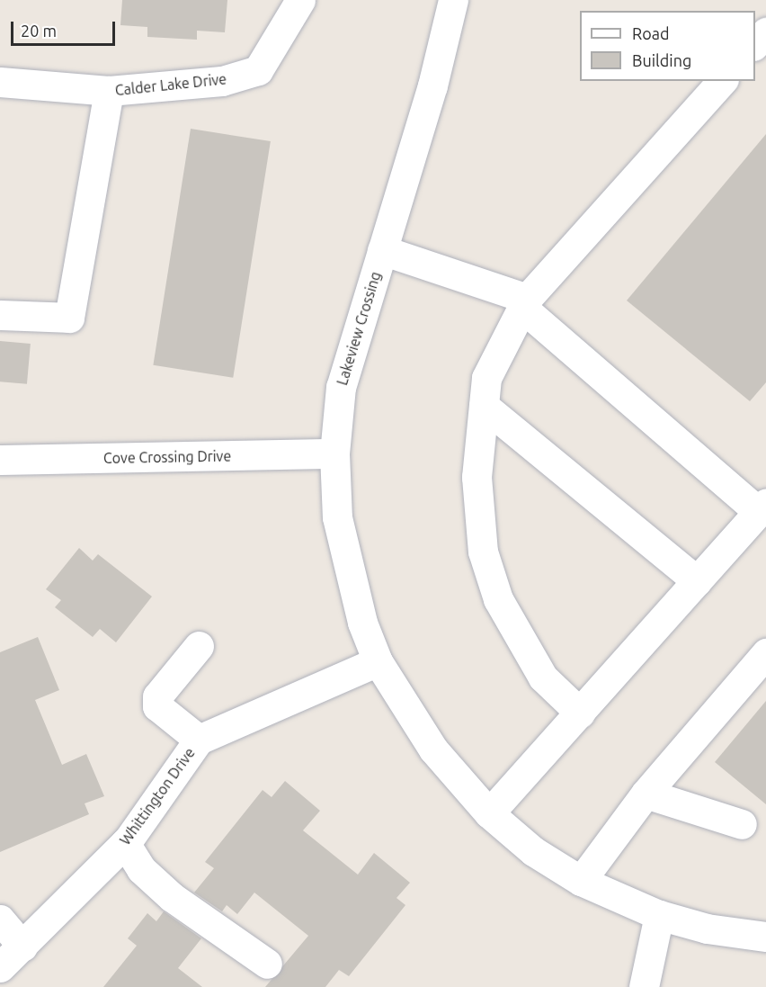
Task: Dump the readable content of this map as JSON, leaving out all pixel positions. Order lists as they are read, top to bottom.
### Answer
{
  "streets": {
    "street": [
      "Calder Lake Drive",
      "Lakeview Crossing",
      "Cove Crossing Drive",
      "Whittington Drive"
    ]
  },
  "crossings": [
    ["Lakeview Crossing", "Cove Crossing Drive"],
    ["Lakeview Crossing", "Whittington Drive"]
  ],
  "legend": ["Road", "Building"],
  "scale_bar": "20 m"
}
